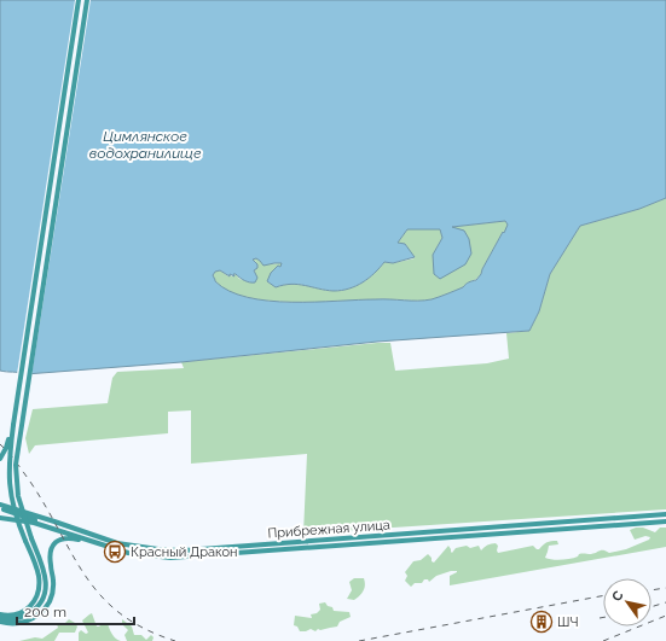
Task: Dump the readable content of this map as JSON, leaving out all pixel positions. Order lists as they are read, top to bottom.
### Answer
{
  "streets": {
    "street": ["Прибрежная улица"]
  },
  "water": ["Цимлянское водохранилище"],
  "places": {
    "bus stop": ["Красный Дракон"],
    "building": ["ШЧ"]
  },
  "scale_bar": "200 m",
  "north": "top left"
}
